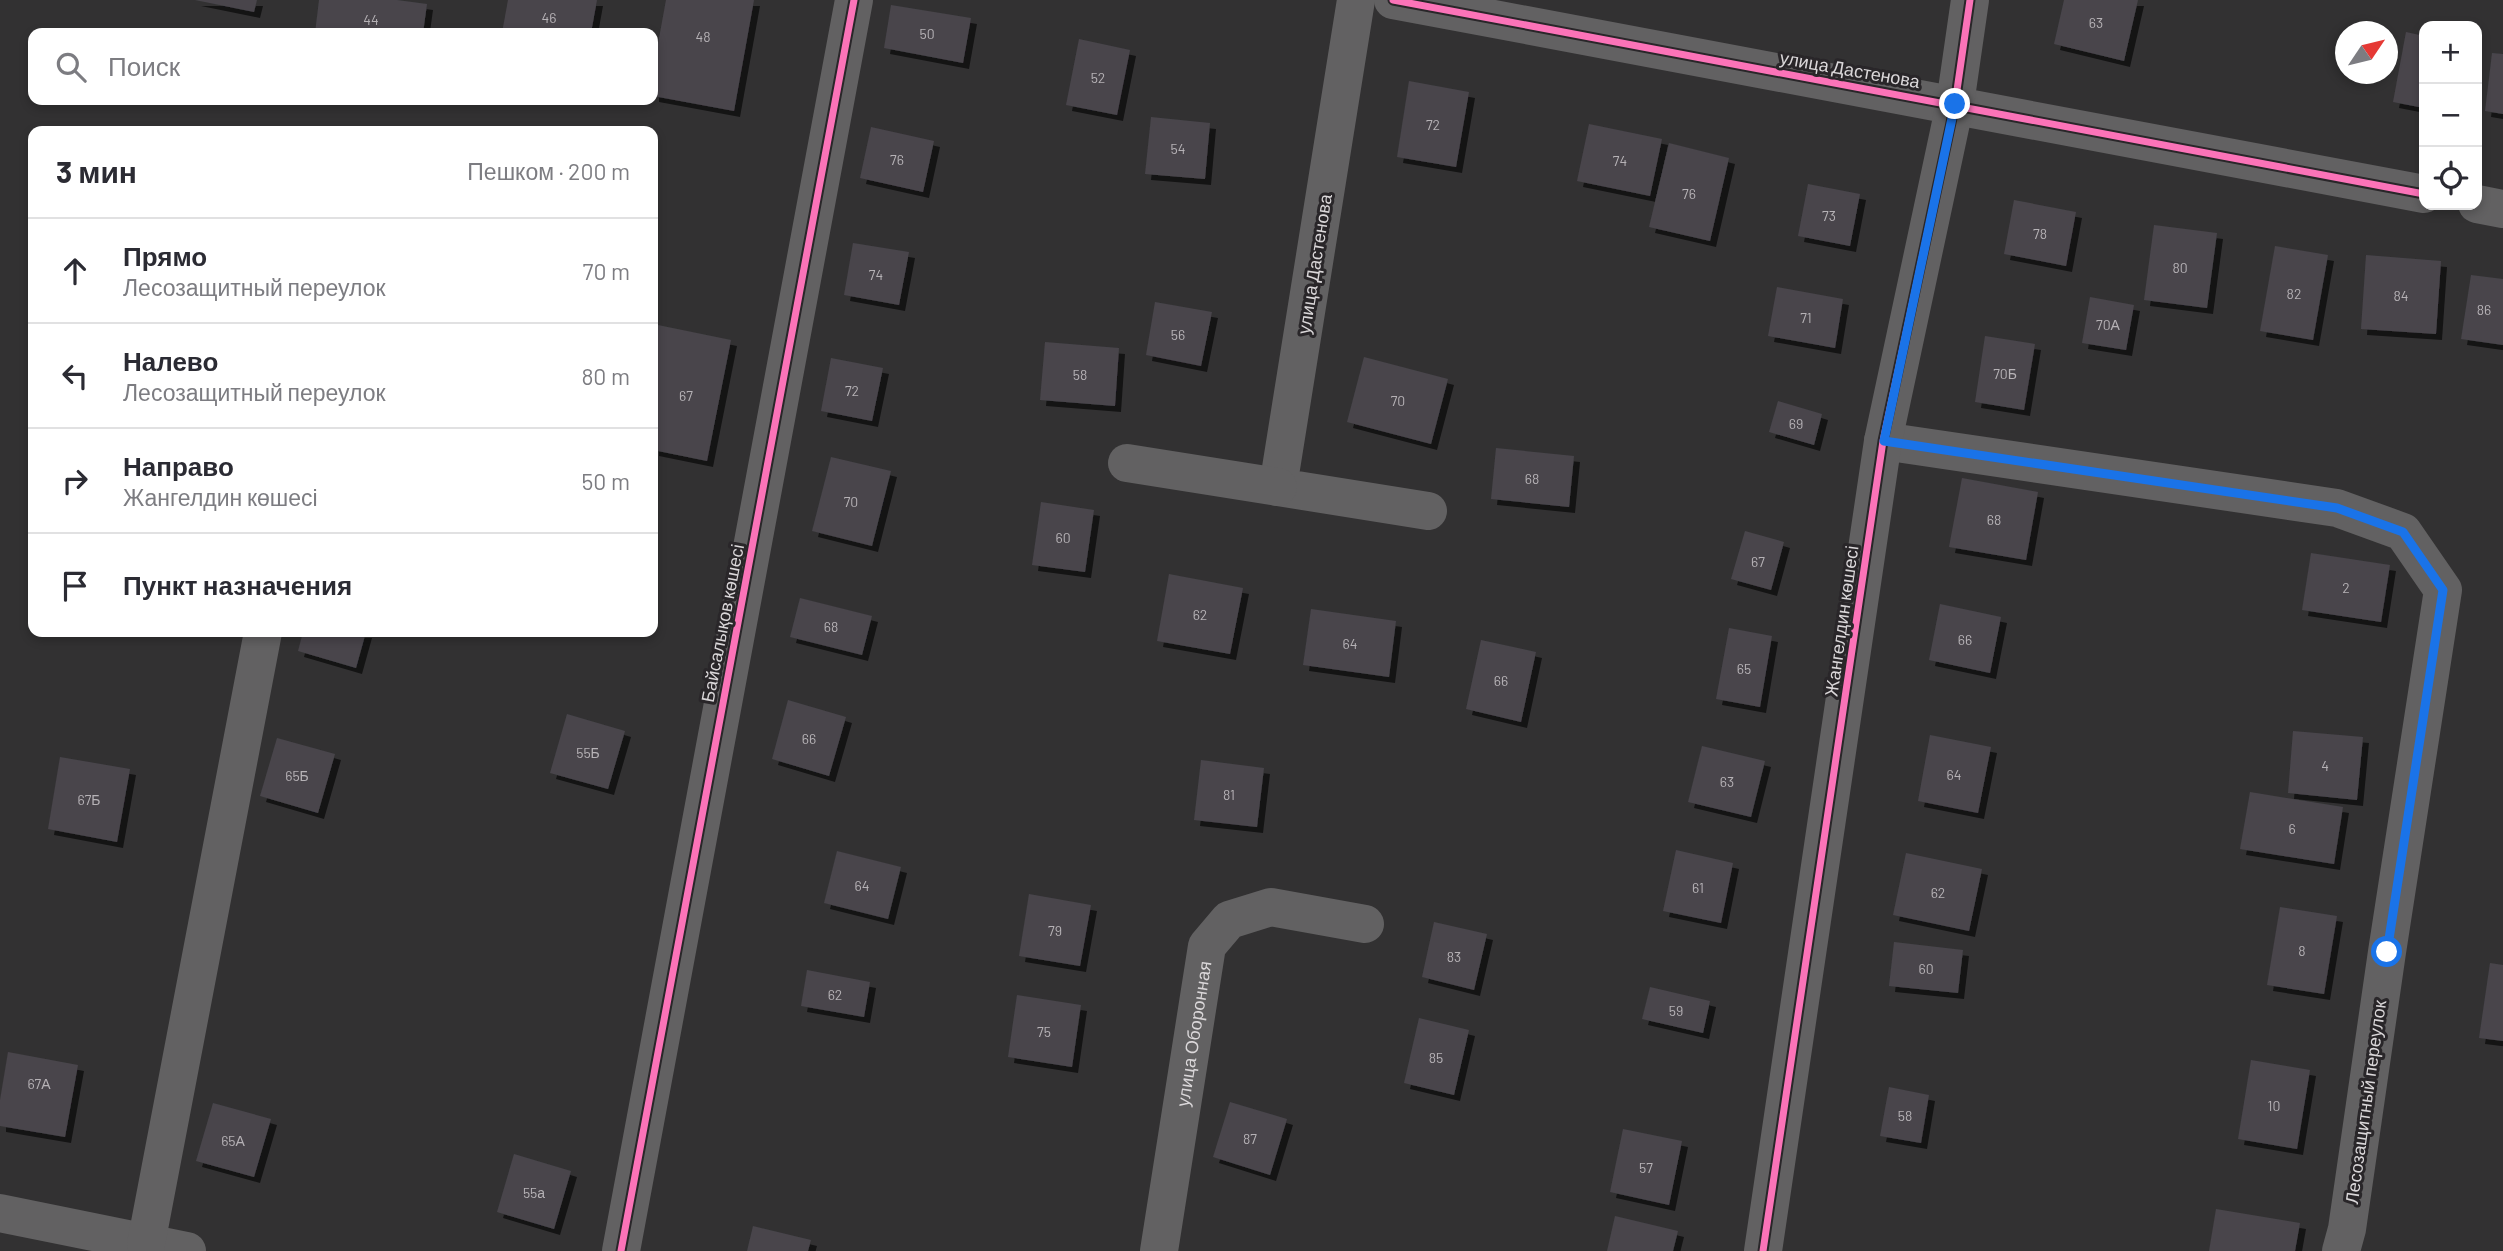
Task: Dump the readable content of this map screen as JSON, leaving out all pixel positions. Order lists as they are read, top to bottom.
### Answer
{
  "streets": {
    "street": [
      "улица Дастенова",
      "Жангелдин көшесі",
      "Байсалықов көшесі",
      "улица Оборонная",
      "Лесозащитный переулок"
    ]
  },
  "crossings": [
    ["улица Дастенова", "Жангелдин көшесі"],
    ["Жангелдин көшесі", "Лесозащитный переулок"]
  ],
  "house_numbers": [
    "46",
    "44",
    "63",
    "50",
    "48",
    "52",
    "72",
    "54",
    "76",
    "74",
    "76",
    "73",
    "78",
    "80",
    "74",
    "82",
    "84",
    "86",
    "71",
    "70А",
    "56",
    "70Б",
    "58",
    "72",
    "67",
    "70",
    "69",
    "68",
    "70",
    "68",
    "60",
    "67",
    "2",
    "62",
    "68",
    "66",
    "64",
    "65",
    "66",
    "66",
    "55Б",
    "4",
    "64",
    "65Б",
    "63",
    "81",
    "67Б",
    "6",
    "64",
    "61",
    "62",
    "79",
    "8",
    "83",
    "60",
    "62",
    "59",
    "75",
    "85",
    "67А",
    "10",
    "58",
    "87",
    "65А",
    "57",
    "55а"
  ],
  "north": "top right",
  "page": {
    "map_buttons": ["+", "−"],
    "search": "Поиск",
    "heading": ["3 мин", "Пешком · 200 m"],
    "list": [
      ["Прямо", "Лесозащитный переулок", "70 m"],
      ["Налево", "Лесозащитный переулок", "80 m"],
      ["Направо", "Жангелдин көшесі", "50 m"],
      "Пункт назначения"
    ]
  }
}
